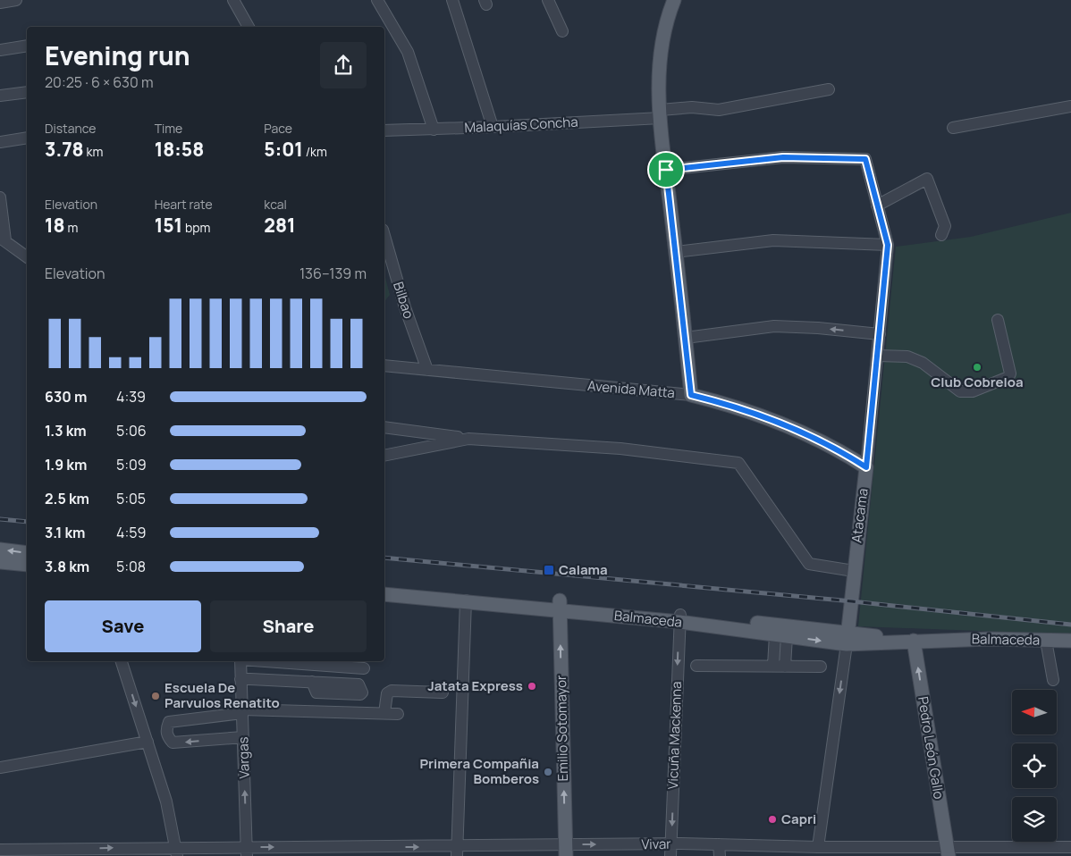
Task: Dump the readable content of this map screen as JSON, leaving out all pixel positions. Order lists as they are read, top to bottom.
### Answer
{
  "streets": {
    "main road": [
      "Avenida Matta",
      "Atacama",
      "Balmaceda",
      "Emilio Sotomayor",
      "Pedro León Gallo"
    ],
    "street": [
      "Malaquías Concha",
      "Bilbao",
      "Vicuña Mackenna",
      "Vargas",
      "Vivar"
    ]
  },
  "crossings": [
    ["Bilbao", "Avenida Matta"],
    ["Avenida Matta", "Atacama"],
    ["Atacama", "Balmaceda"],
    ["Atacama", "Vivar"],
    ["Balmaceda", "Emilio Sotomayor"],
    ["Balmaceda", "Vicuña Mackenna"],
    ["Balmaceda", "Pedro León Gallo"],
    ["Emilio Sotomayor", "Vivar"],
    ["Vicuña Mackenna", "Vivar"],
    ["Pedro León Gallo", "Vivar"],
    ["Vargas", "Vivar"]
  ],
  "one_way": [
    "Emilio Sotomayor",
    "Vicuña Mackenna",
    "Pedro León Gallo",
    "Vivar"
  ],
  "places": {
    "other": [
      "Club Cobreloa",
      "Jatata Express",
      "Escuela De Parvulos Renatito",
      "Primera Compañia Bomberos",
      "Capri"
    ],
    "transit": ["Calama"]
  },
  "north": "left",
  "page": {
    "heading": ["Evening run", "20:25 · 6 × 630 m"],
    "stats": [
      ["Distance", "3.78 km"],
      ["Time", "18:58"],
      ["Pace", "5:01 /km"],
      ["Elevation", "18 m"],
      ["Heart rate", "151 bpm"],
      ["kcal", "281"]
    ],
    "chart": ["Elevation", "136–139 m"],
    "list": [
      {
        "name": "630 m",
        "note": "4:39"
      },
      {
        "name": "1.3 km",
        "note": "5:06"
      },
      {
        "name": "1.9 km",
        "note": "5:09"
      },
      {
        "name": "2.5 km",
        "note": "5:05"
      },
      {
        "name": "3.1 km",
        "note": "4:59"
      },
      {
        "name": "3.8 km",
        "note": "5:08"
      }
    ],
    "buttons": ["Save", "Share"]
  }
}
